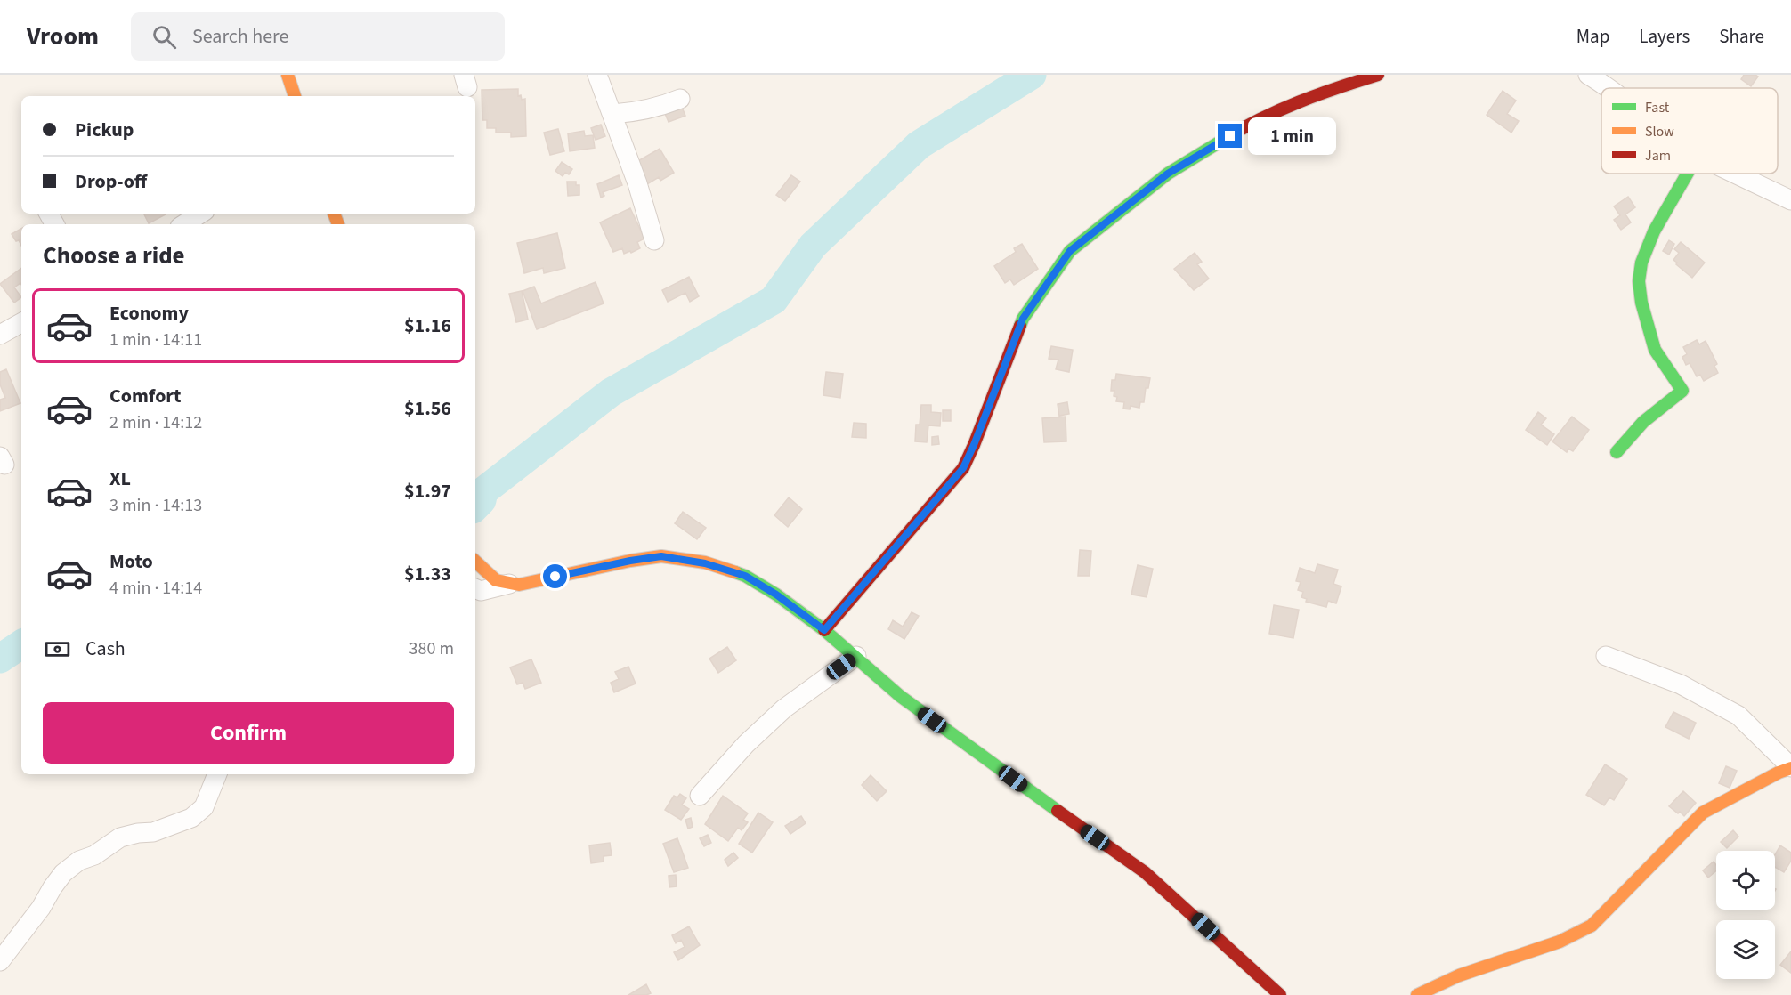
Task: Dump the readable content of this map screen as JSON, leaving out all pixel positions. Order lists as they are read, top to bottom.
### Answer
{
  "legend": ["Fast", "Slow", "Jam"],
  "page": {
    "header": "Vroom",
    "search": "Search here",
    "nav": ["Map", "Layers", "Share"],
    "banner": ["Pickup", "Drop-off"],
    "bubble": "1 min",
    "heading": "Choose a ride",
    "list": [
      {
        "name": "Economy",
        "note": "1 min · 14:11",
        "value": "$1.16"
      },
      {
        "name": "Comfort",
        "note": "2 min · 14:12",
        "value": "$1.56"
      },
      {
        "name": "XL",
        "note": "3 min · 14:13",
        "value": "$1.97"
      },
      {
        "name": "Moto",
        "note": "4 min · 14:14",
        "value": "$1.33"
      }
    ],
    "pay": ["Cash", "380 m"],
    "buttons": "Confirm"
  }
}
